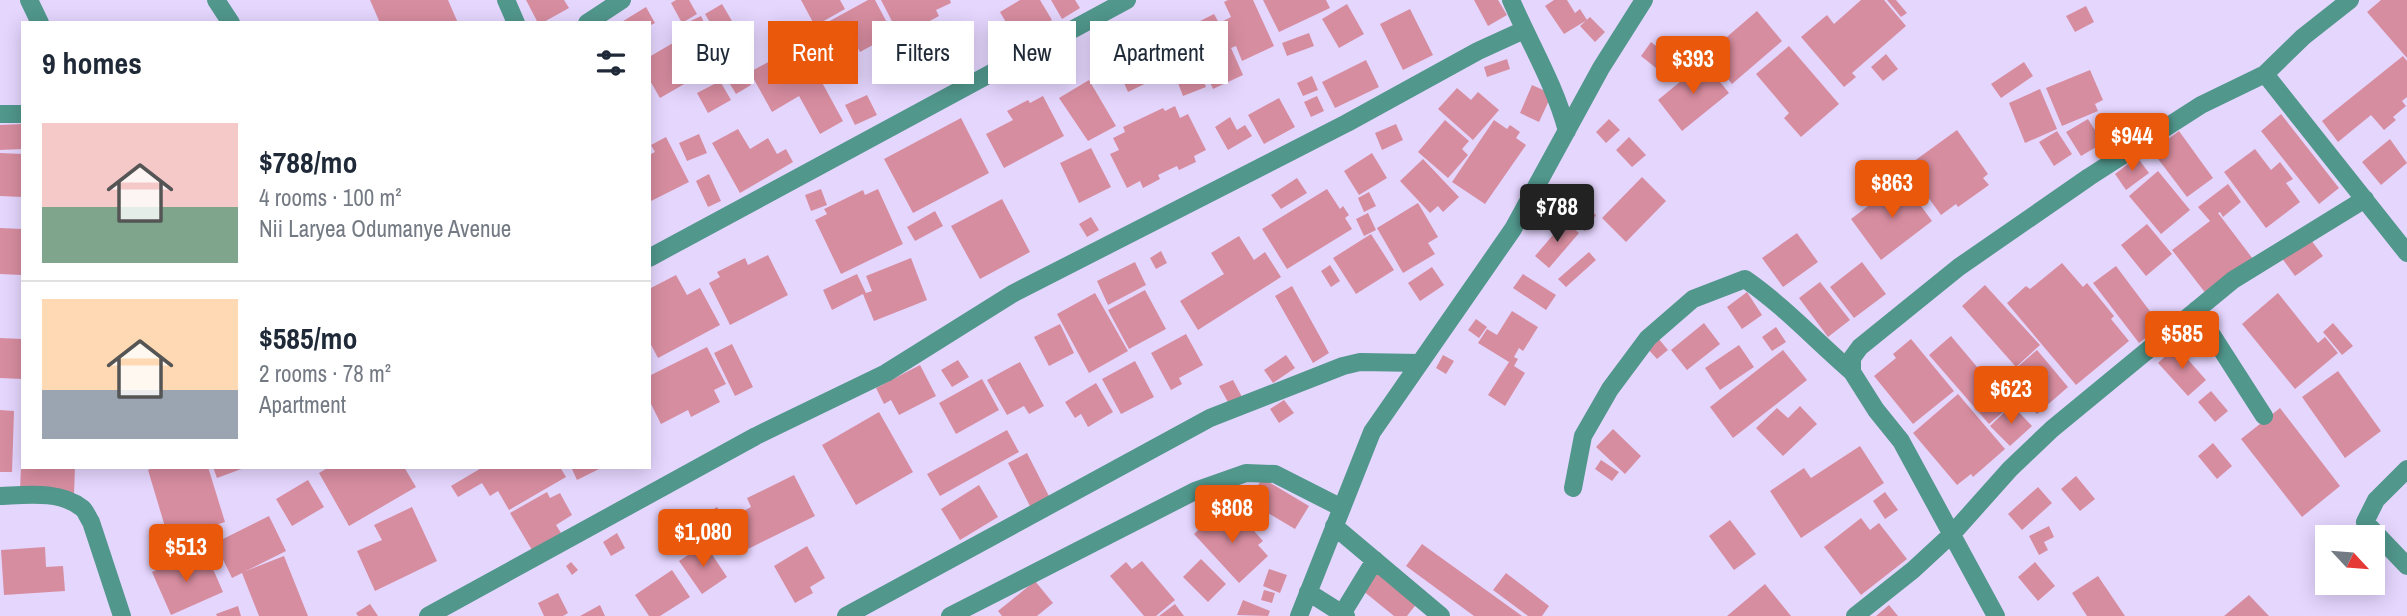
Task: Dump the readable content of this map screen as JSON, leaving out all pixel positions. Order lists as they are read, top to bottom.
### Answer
{
  "north": "bottom right",
  "page": {
    "chip": [
      "Buy",
      "Rent",
      "Filters",
      "New",
      "Apartment"
    ],
    "heading": "9 homes",
    "price": [
      "$393",
      "$944",
      "$863",
      "$788",
      "$585",
      "$623",
      "$808",
      "$1,080",
      "$513"
    ],
    "list": [
      {
        "name": "$788/mo",
        "note": "4 rooms · 100 m² · Nii Laryea Odumanye Avenue"
      },
      {
        "name": "$585/mo",
        "note": "2 rooms · 78 m² · Apartment"
      }
    ]
  }
}
